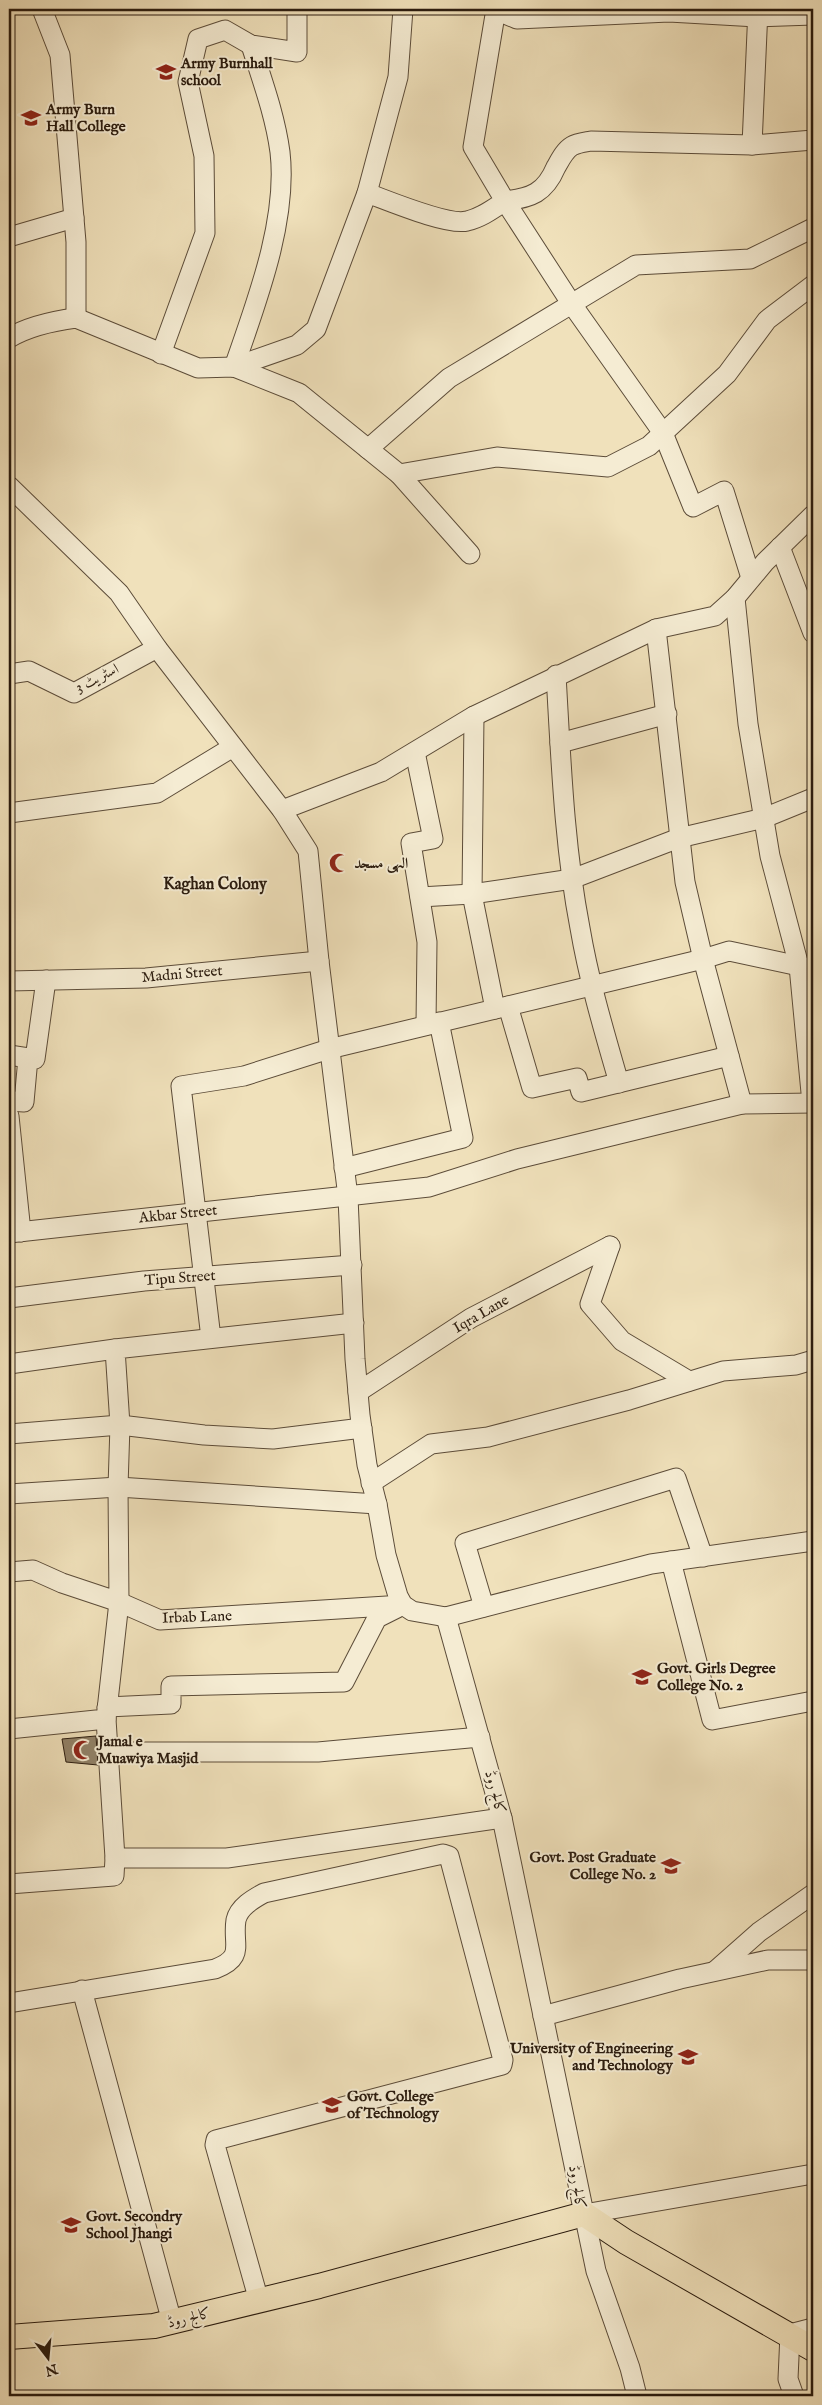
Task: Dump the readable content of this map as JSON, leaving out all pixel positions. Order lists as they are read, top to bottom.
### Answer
{
  "streets": {
    "main road": ["کالج روڈ"],
    "street": [
      "اسٹریٹ 3",
      "Madni Street",
      "Akbar Street",
      "Tipu Street",
      "Iqra Lane",
      "Irbab Lane"
    ]
  },
  "districts": ["Kaghan Colony"],
  "places": {
    "school or university": [
      "Army Burnhall school",
      "Army Burn Hall College",
      "Govt. Girls Degree College No. 2",
      "Govt. Post Graduate College No. 2",
      "University of Engineering and Technology",
      "Govt. College of Technology",
      "Govt. Secondry School Jhangi"
    ],
    "mosque": ["الہی مسجد", "Jamal e Muawiya Masjid"]
  },
  "north": "bottom"
}
